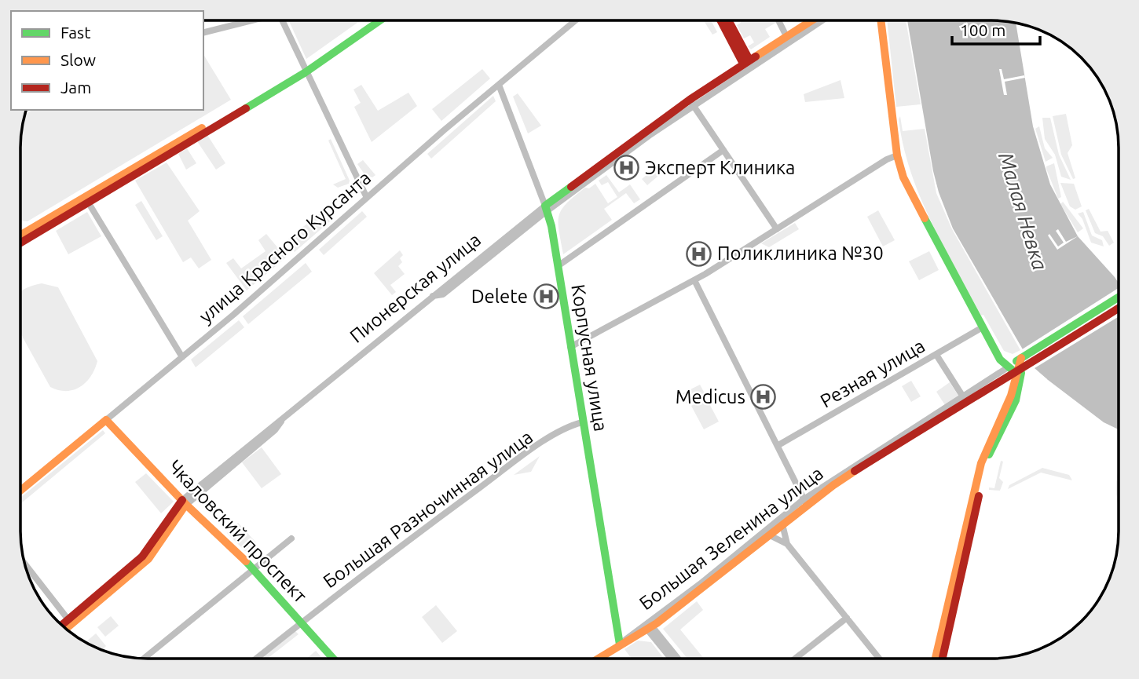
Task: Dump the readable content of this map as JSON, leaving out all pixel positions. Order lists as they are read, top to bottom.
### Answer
{
  "streets": {
    "main road": [
      "улица Красного Курсанта",
      "Пионерская улица",
      "Корпусная улица",
      "Чкаловский проспект",
      "Большая Зеленина улица"
    ],
    "street": ["Резная улица", "Большая Разночинная улица"]
  },
  "crossings": [
    ["улица Красного Курсанта", "Корпусная улица"],
    ["улица Красного Курсанта", "Чкаловский проспект"],
    ["Пионерская улица", "Корпусная улица"],
    ["Пионерская улица", "Чкаловский проспект"],
    ["Корпусная улица", "Большая Разночинная улица"],
    ["Корпусная улица", "Большая Зеленина улица"],
    ["Большая Разночинная улица", "Чкаловский проспект"]
  ],
  "water": ["Малая Невка"],
  "places": {
    "hospital": [
      "Эксперт Клиника",
      "Поликлиника №30",
      "Delete",
      "Medicus"
    ]
  },
  "legend": ["Fast", "Slow", "Jam"],
  "scale_bar": "100 m"
}
